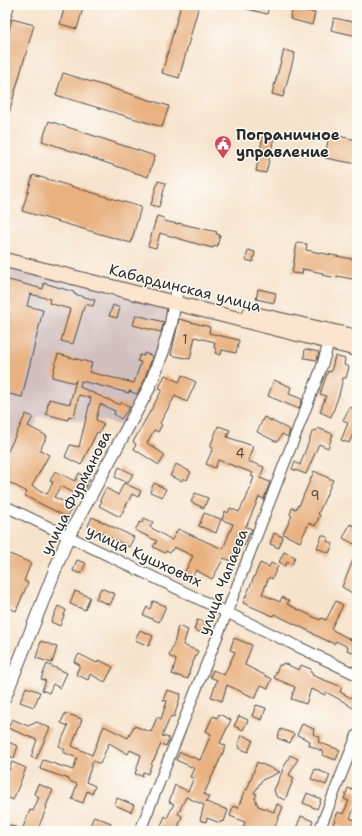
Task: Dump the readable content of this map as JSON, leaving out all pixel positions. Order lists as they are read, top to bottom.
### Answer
{
  "streets": {
    "main road": ["Кабардинская улица"],
    "street": ["улица Фурманова", "улица Кушховых", "улица Чапаева"]
  },
  "crossings": [
    ["Кабардинская улица", "улица Фурманова"],
    ["Кабардинская улица", "улица Чапаева"],
    ["улица Фурманова", "улица Кушховых"],
    ["улица Кушховых", "улица Чапаева"]
  ],
  "places": {
    "public building": ["Пограничное управление"]
  },
  "house_numbers": ["1", "4", "9"]
}
